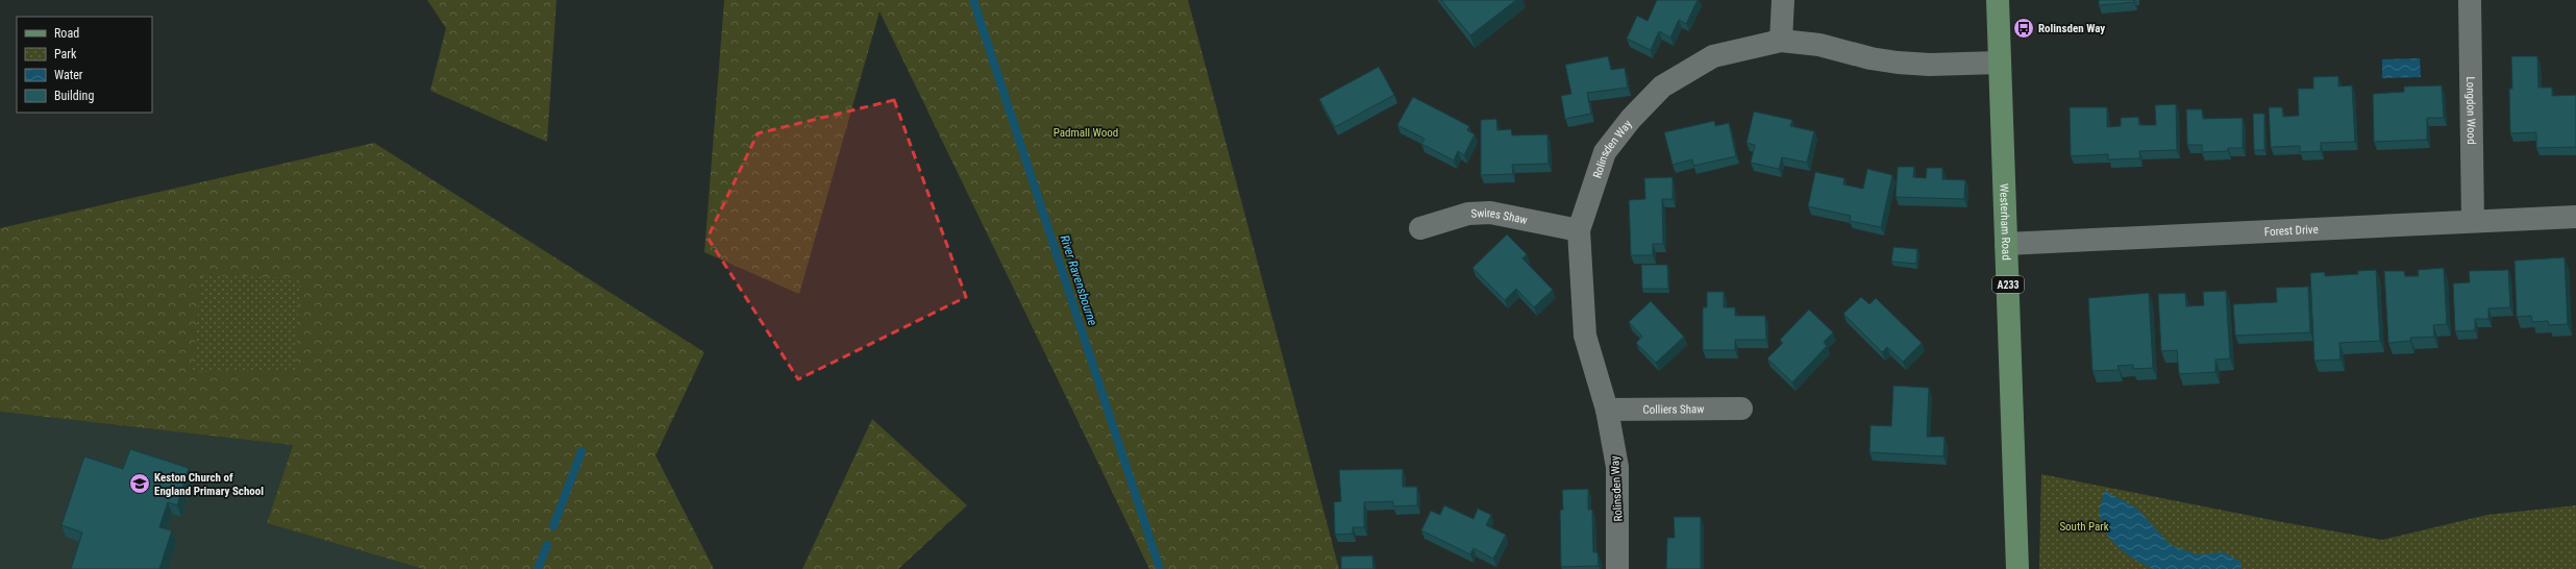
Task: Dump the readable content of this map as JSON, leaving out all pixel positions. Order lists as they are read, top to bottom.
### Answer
{
  "streets": {
    "main road": ["Westerham Road", "A233"],
    "street": [
      "Longdon Wood",
      "Rolinsden Way",
      "Swires Shaw",
      "Forest Drive",
      "Colliers Shaw"
    ]
  },
  "crossings": [
    ["Longdon Wood", "Forest Drive"],
    ["Rolinsden Way", "Swires Shaw"],
    ["Rolinsden Way", "Westerham Road"],
    ["Rolinsden Way", "Colliers Shaw"],
    ["Westerham Road", "Forest Drive"]
  ],
  "water": ["River Ravensbourne"],
  "parks": ["Padmall Wood", "South Park"],
  "places": {
    "bus stop": ["Rolinsden Way"],
    "school or university": ["Keston Church of England Primary School"]
  },
  "legend": [
    "Road",
    "Park",
    "Water",
    "Building"
  ]
}
